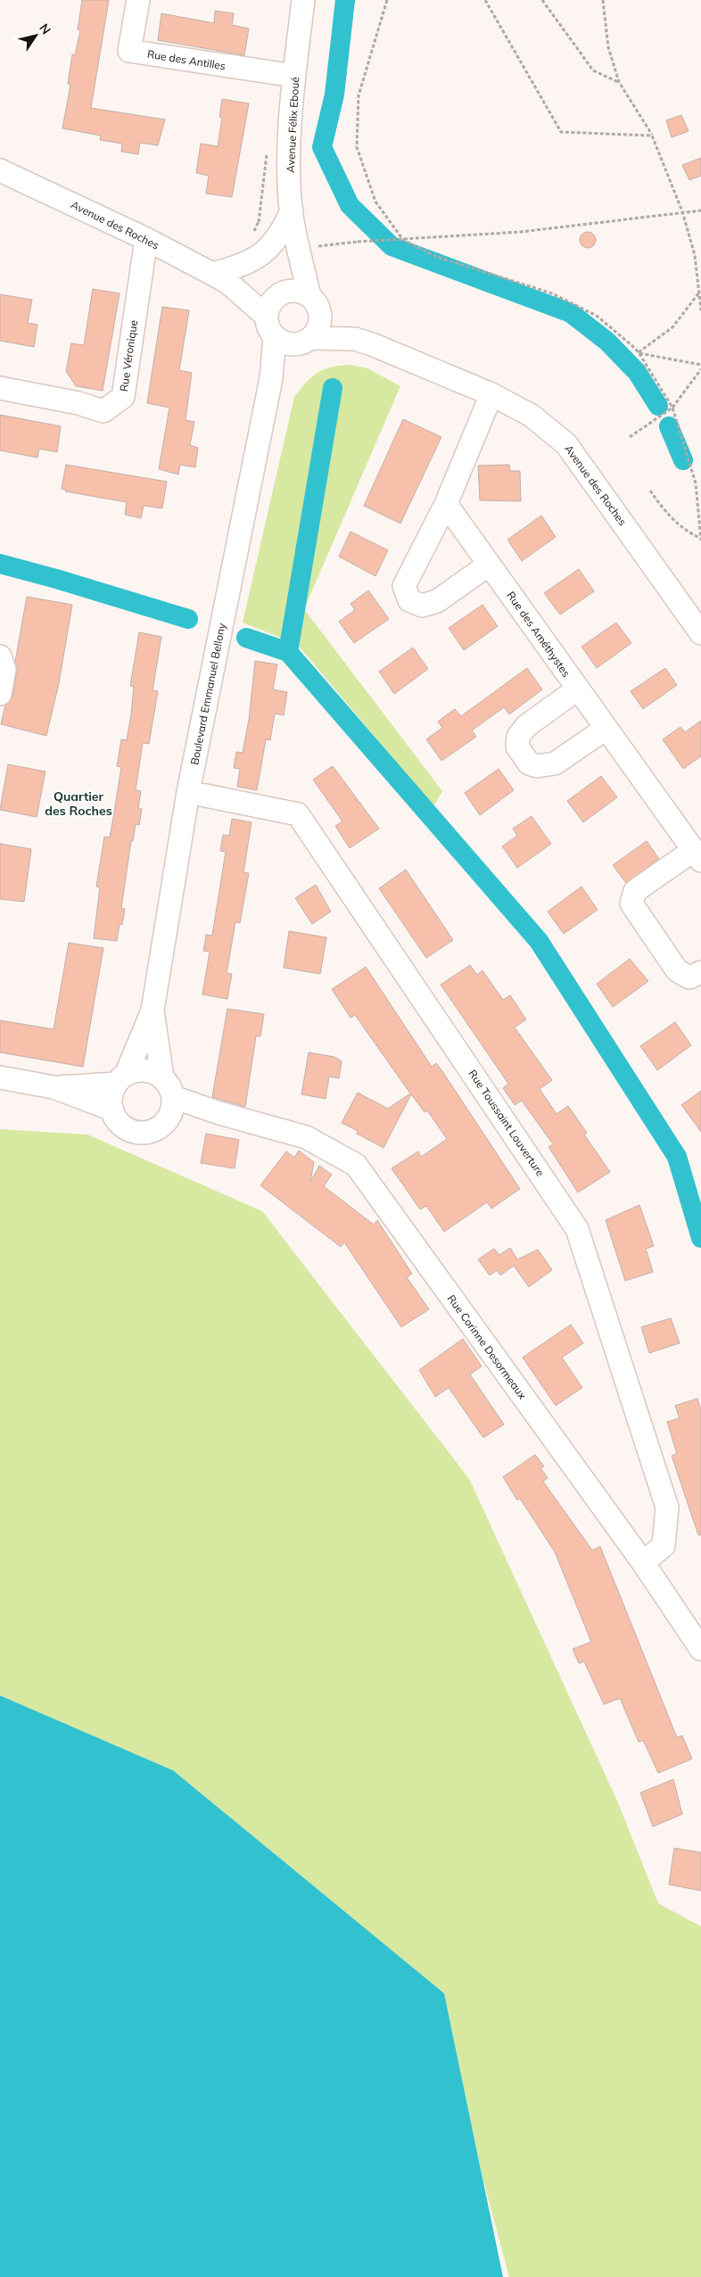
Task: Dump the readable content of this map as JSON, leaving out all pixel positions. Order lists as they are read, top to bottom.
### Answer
{
  "streets": {
    "street": [
      "Rue des Antilles",
      "Avenue Félix Eboué",
      "Avenue des Roches",
      "Rue Véronique",
      "Rue des Améthystes",
      "Boulevard Emmanuel Bellony",
      "Rue Toussaint Louverture",
      "Rue Corinne Desormeaux"
    ]
  },
  "crossings": [
    ["Rue des Antilles", "Avenue Félix Eboué"],
    ["Avenue Félix Eboué", "Avenue des Roches"],
    ["Avenue Félix Eboué", "Boulevard Emmanuel Bellony"],
    ["Avenue des Roches", "Rue Véronique"],
    ["Avenue des Roches", "Boulevard Emmanuel Bellony"],
    ["Boulevard Emmanuel Bellony", "Rue Toussaint Louverture"],
    ["Boulevard Emmanuel Bellony", "Rue Corinne Desormeaux"],
    ["Rue Toussaint Louverture", "Rue Corinne Desormeaux"]
  ],
  "districts": ["Quartier des Roches"],
  "north": "top right"
}
